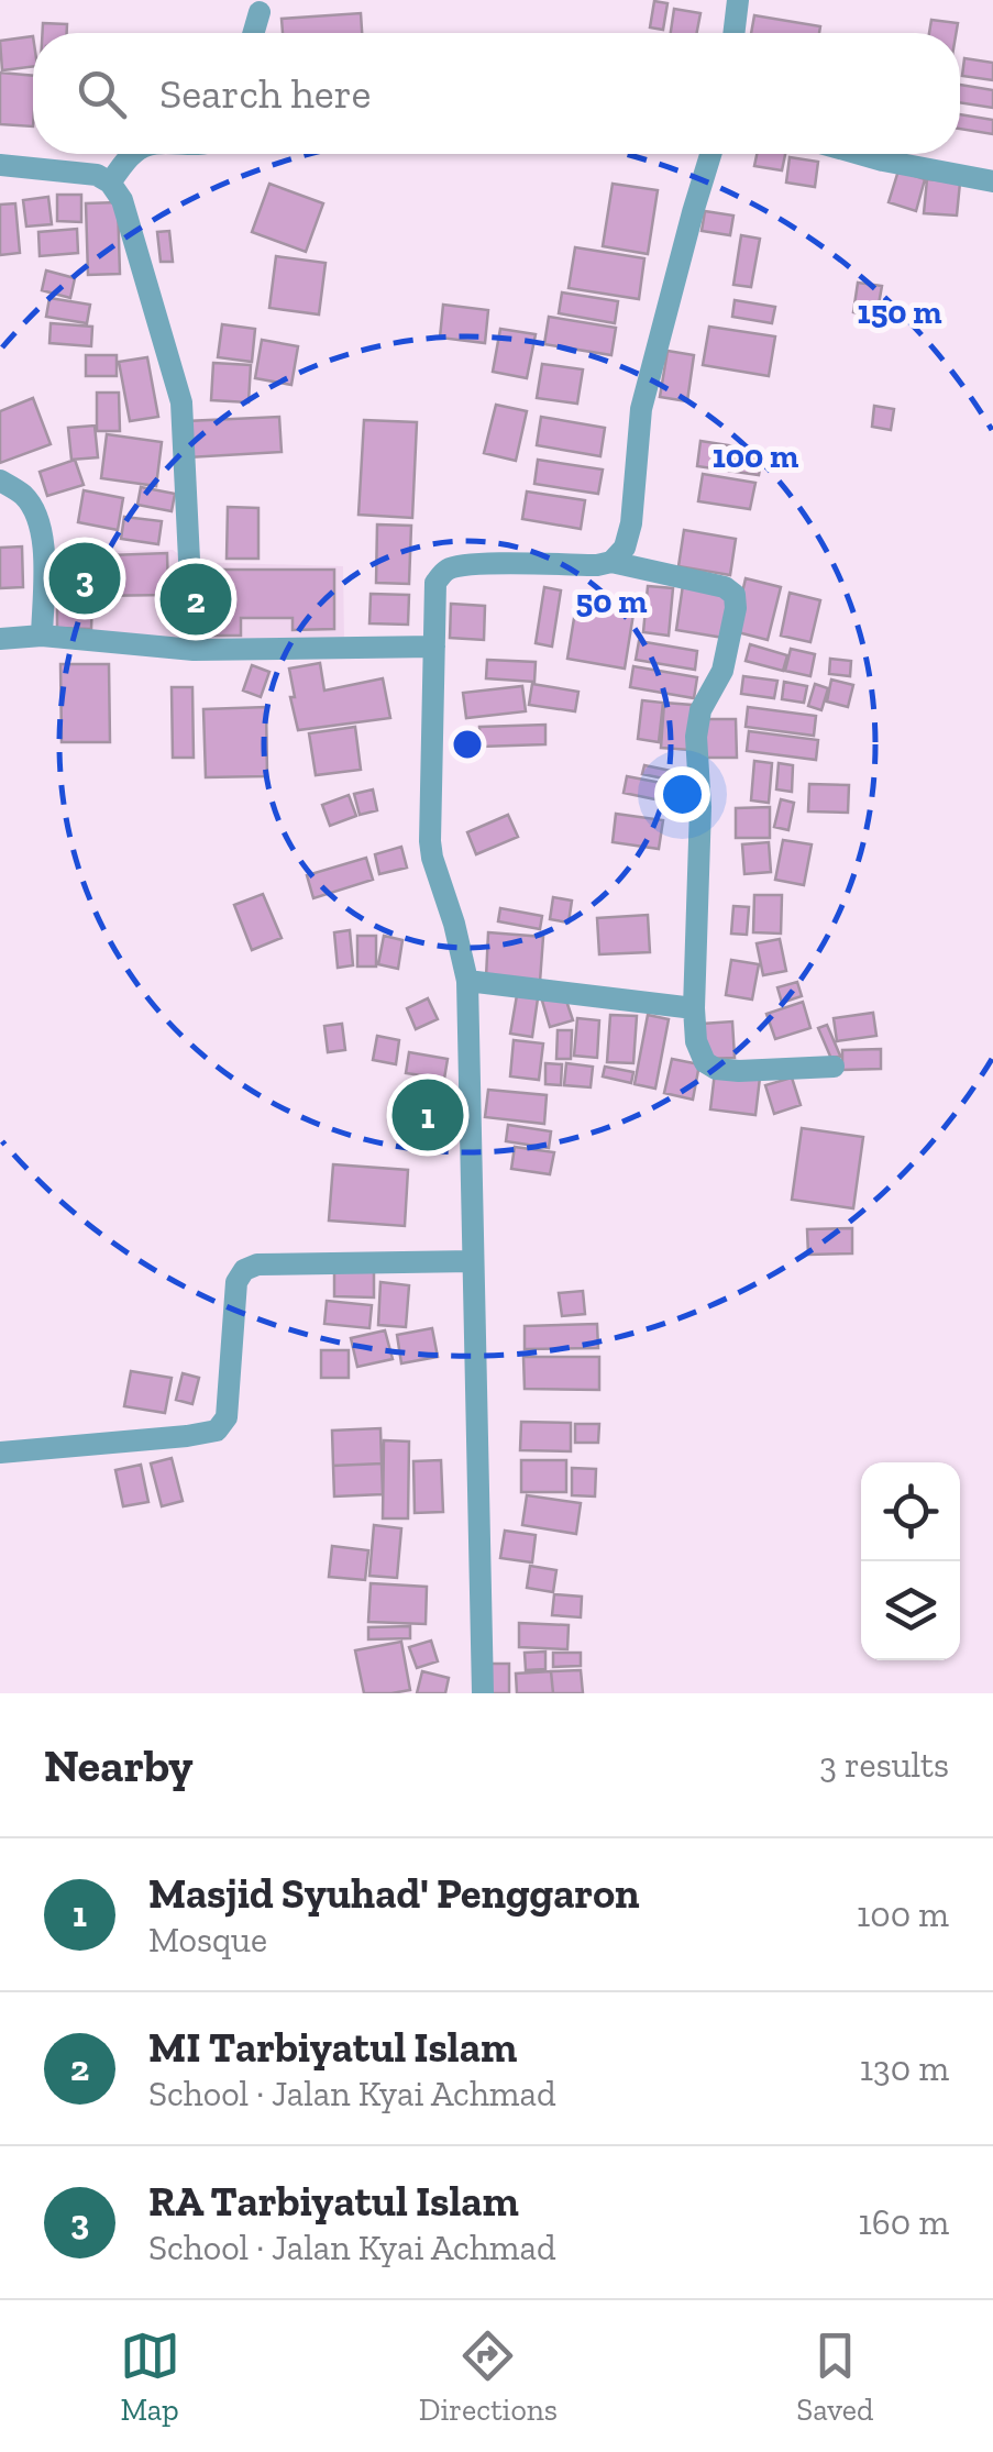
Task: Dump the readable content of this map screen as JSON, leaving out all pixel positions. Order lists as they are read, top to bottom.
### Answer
{
  "page": {
    "search": "Search here",
    "pins": ["3", "2", "1"],
    "heading": ["Nearby", "3 results"],
    "list": [
      {
        "mark": "1",
        "name": "Masjid Syuhad' Penggaron",
        "note": "Mosque",
        "value": "100 m"
      },
      {
        "mark": "2",
        "name": "MI Tarbiyatul Islam",
        "note": "School · Jalan Kyai Achmad",
        "value": "130 m"
      },
      {
        "mark": "3",
        "name": "RA Tarbiyatul Islam",
        "note": "School · Jalan Kyai Achmad",
        "value": "160 m"
      }
    ],
    "nav": ["Map", "Directions", "Saved"]
  },
  "rings": ["150 m", "100 m", "50 m"]
}
